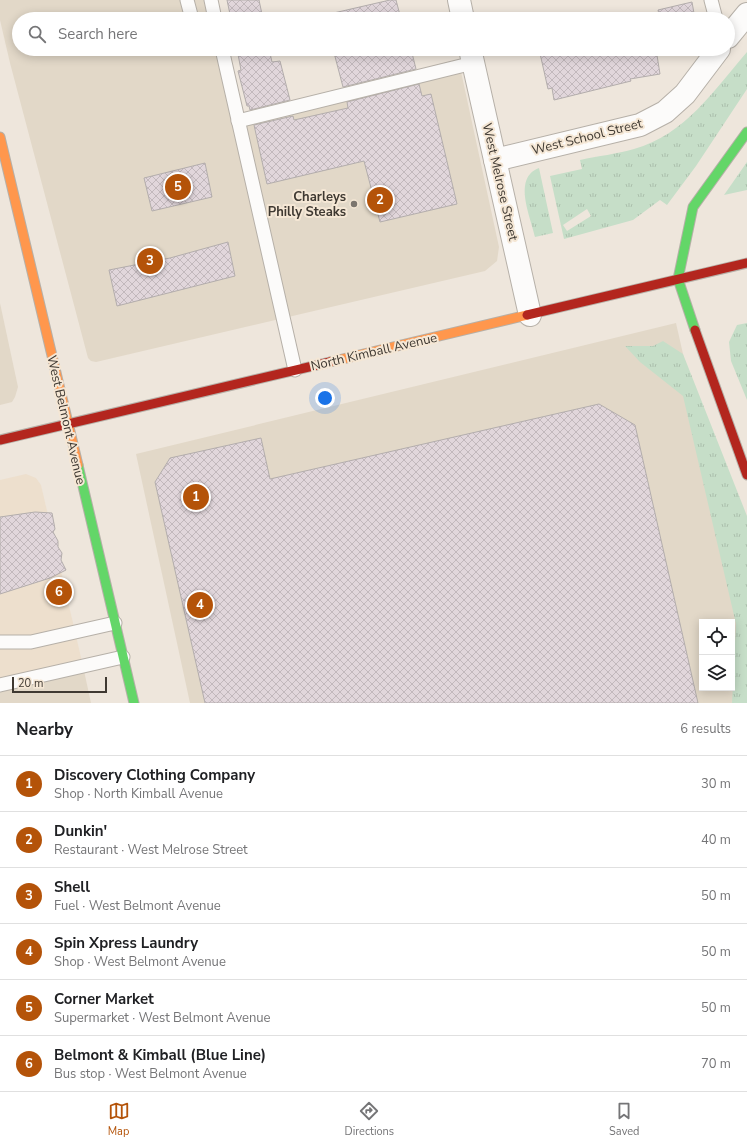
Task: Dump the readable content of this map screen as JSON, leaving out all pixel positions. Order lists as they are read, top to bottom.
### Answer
{
  "streets": {
    "main road": ["North Kimball Avenue", "West Belmont Avenue"],
    "street": ["West School Street", "West Melrose Street"]
  },
  "crossings": [
    ["West School Street", "West Melrose Street"],
    ["West Melrose Street", "North Kimball Avenue"],
    ["North Kimball Avenue", "West Belmont Avenue"]
  ],
  "places": ["Charleys Philly Steaks"],
  "scale_bar": "20 m",
  "page": {
    "search": "Search here",
    "pins": [
      "5",
      "2",
      "3",
      "1",
      "6",
      "4"
    ],
    "scale": "20 m",
    "heading": ["Nearby", "6 results"],
    "list": [
      {
        "mark": "1",
        "name": "Discovery Clothing Company",
        "note": "Shop · North Kimball Avenue",
        "value": "30 m"
      },
      {
        "mark": "2",
        "name": "Dunkin'",
        "note": "Restaurant · West Melrose Street",
        "value": "40 m"
      },
      {
        "mark": "3",
        "name": "Shell",
        "note": "Fuel · West Belmont Avenue",
        "value": "50 m"
      },
      {
        "mark": "4",
        "name": "Spin Xpress Laundry",
        "note": "Shop · West Belmont Avenue",
        "value": "50 m"
      },
      {
        "mark": "5",
        "name": "Corner Market",
        "note": "Supermarket · West Belmont Avenue",
        "value": "50 m"
      },
      {
        "mark": "6",
        "name": "Belmont & Kimball (Blue Line)",
        "note": "Bus stop · West Belmont Avenue",
        "value": "70 m"
      }
    ],
    "nav": ["Map", "Directions", "Saved"]
  }
}
